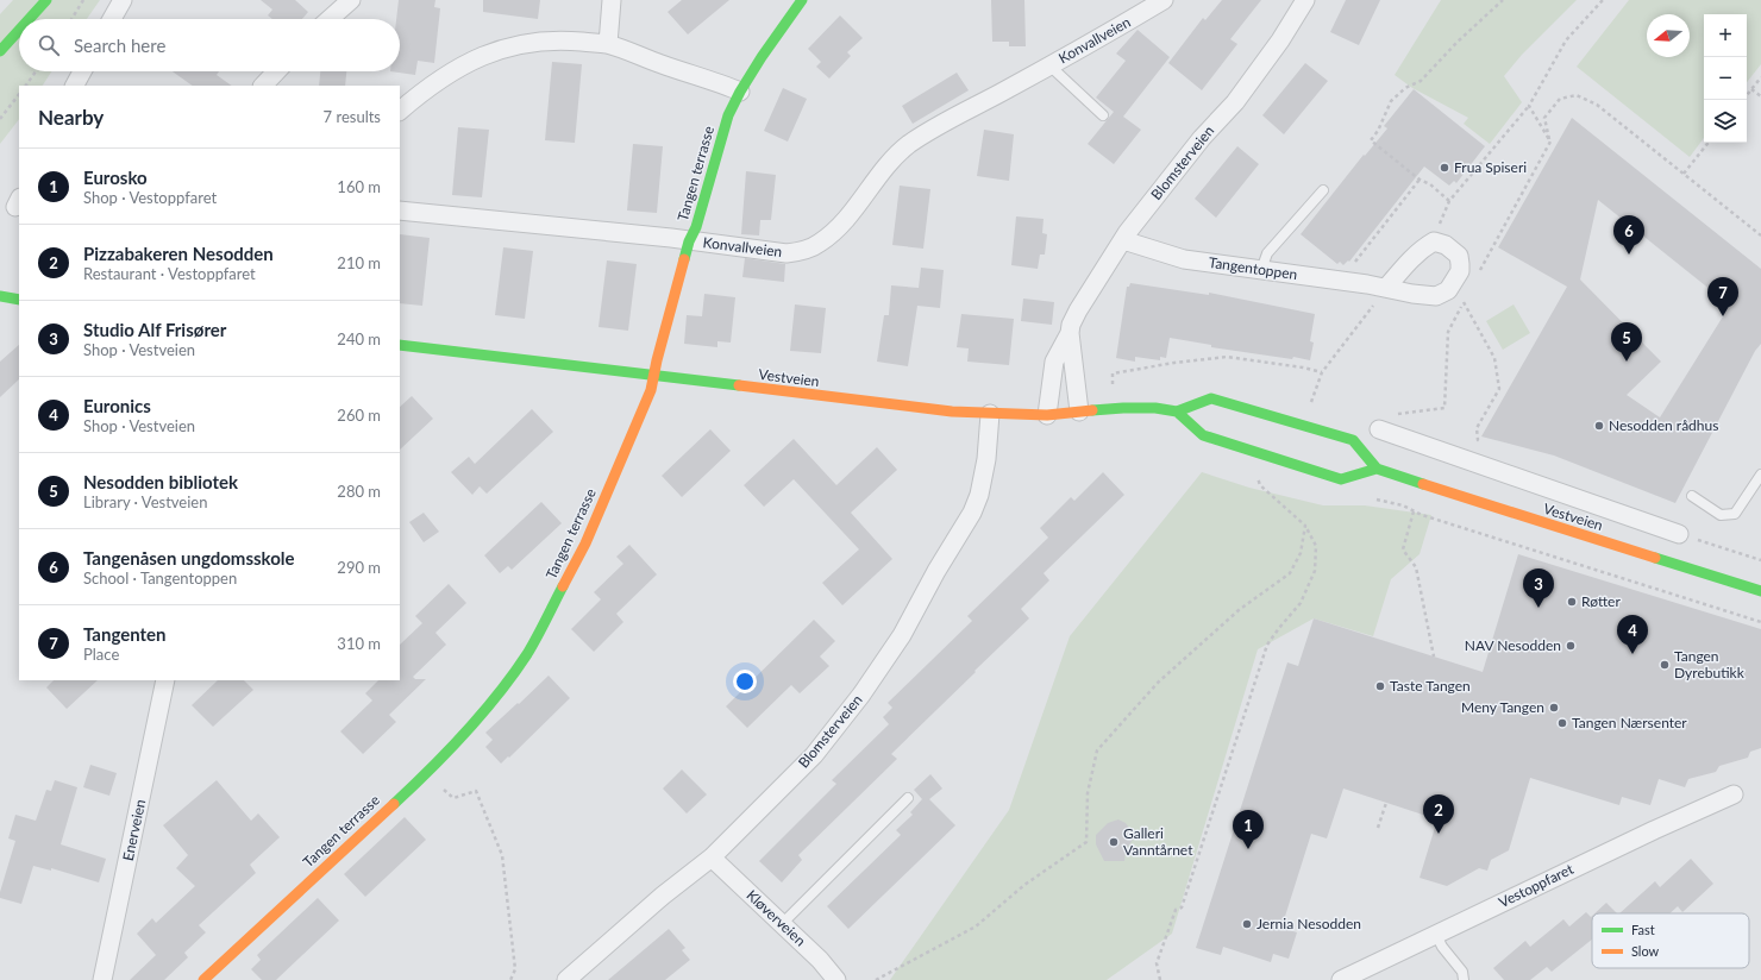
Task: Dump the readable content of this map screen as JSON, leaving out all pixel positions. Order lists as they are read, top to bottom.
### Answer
{
  "streets": {
    "main road": ["Tangen terrasse", "Vestveien"],
    "street": [
      "Konvallveien",
      "Blomsterveien",
      "Tangentoppen",
      "Enerveien",
      "Vestoppfaret",
      "Kløverveien"
    ]
  },
  "crossings": [
    ["Konvallveien", "Tangen terrasse"],
    ["Blomsterveien", "Tangentoppen"],
    ["Blomsterveien", "Vestveien"],
    ["Blomsterveien", "Kløverveien"],
    ["Tangen terrasse", "Vestveien"]
  ],
  "places": [
    "Frua Spiseri",
    "Nesodden rådhus",
    "Røtter",
    "NAV Nesodden",
    "Tangen Dyrebutikk",
    "Taste Tangen",
    "Meny Tangen",
    "Tangen Nærsenter",
    "Galleri Vanntårnet",
    "Jernia Nesodden"
  ],
  "legend": ["Fast", "Slow"],
  "north": "left",
  "page": {
    "map_buttons": ["+", "−"],
    "search": "Search here",
    "heading": ["Nearby", "7 results"],
    "list": [
      {
        "mark": "1",
        "name": "Eurosko",
        "note": "Shop · Vestoppfaret",
        "value": "160 m"
      },
      {
        "mark": "2",
        "name": "Pizzabakeren Nesodden",
        "note": "Restaurant · Vestoppfaret",
        "value": "210 m"
      },
      {
        "mark": "3",
        "name": "Studio Alf Frisører",
        "note": "Shop · Vestveien",
        "value": "240 m"
      },
      {
        "mark": "4",
        "name": "Euronics",
        "note": "Shop · Vestveien",
        "value": "260 m"
      },
      {
        "mark": "5",
        "name": "Nesodden bibliotek",
        "note": "Library · Vestveien",
        "value": "280 m"
      },
      {
        "mark": "6",
        "name": "Tangenåsen ungdomsskole",
        "note": "School · Tangentoppen",
        "value": "290 m"
      },
      {
        "mark": "7",
        "name": "Tangenten",
        "note": "Place",
        "value": "310 m"
      }
    ],
    "pins": [
      "6",
      "7",
      "5",
      "3",
      "4",
      "2",
      "1"
    ]
  }
}
